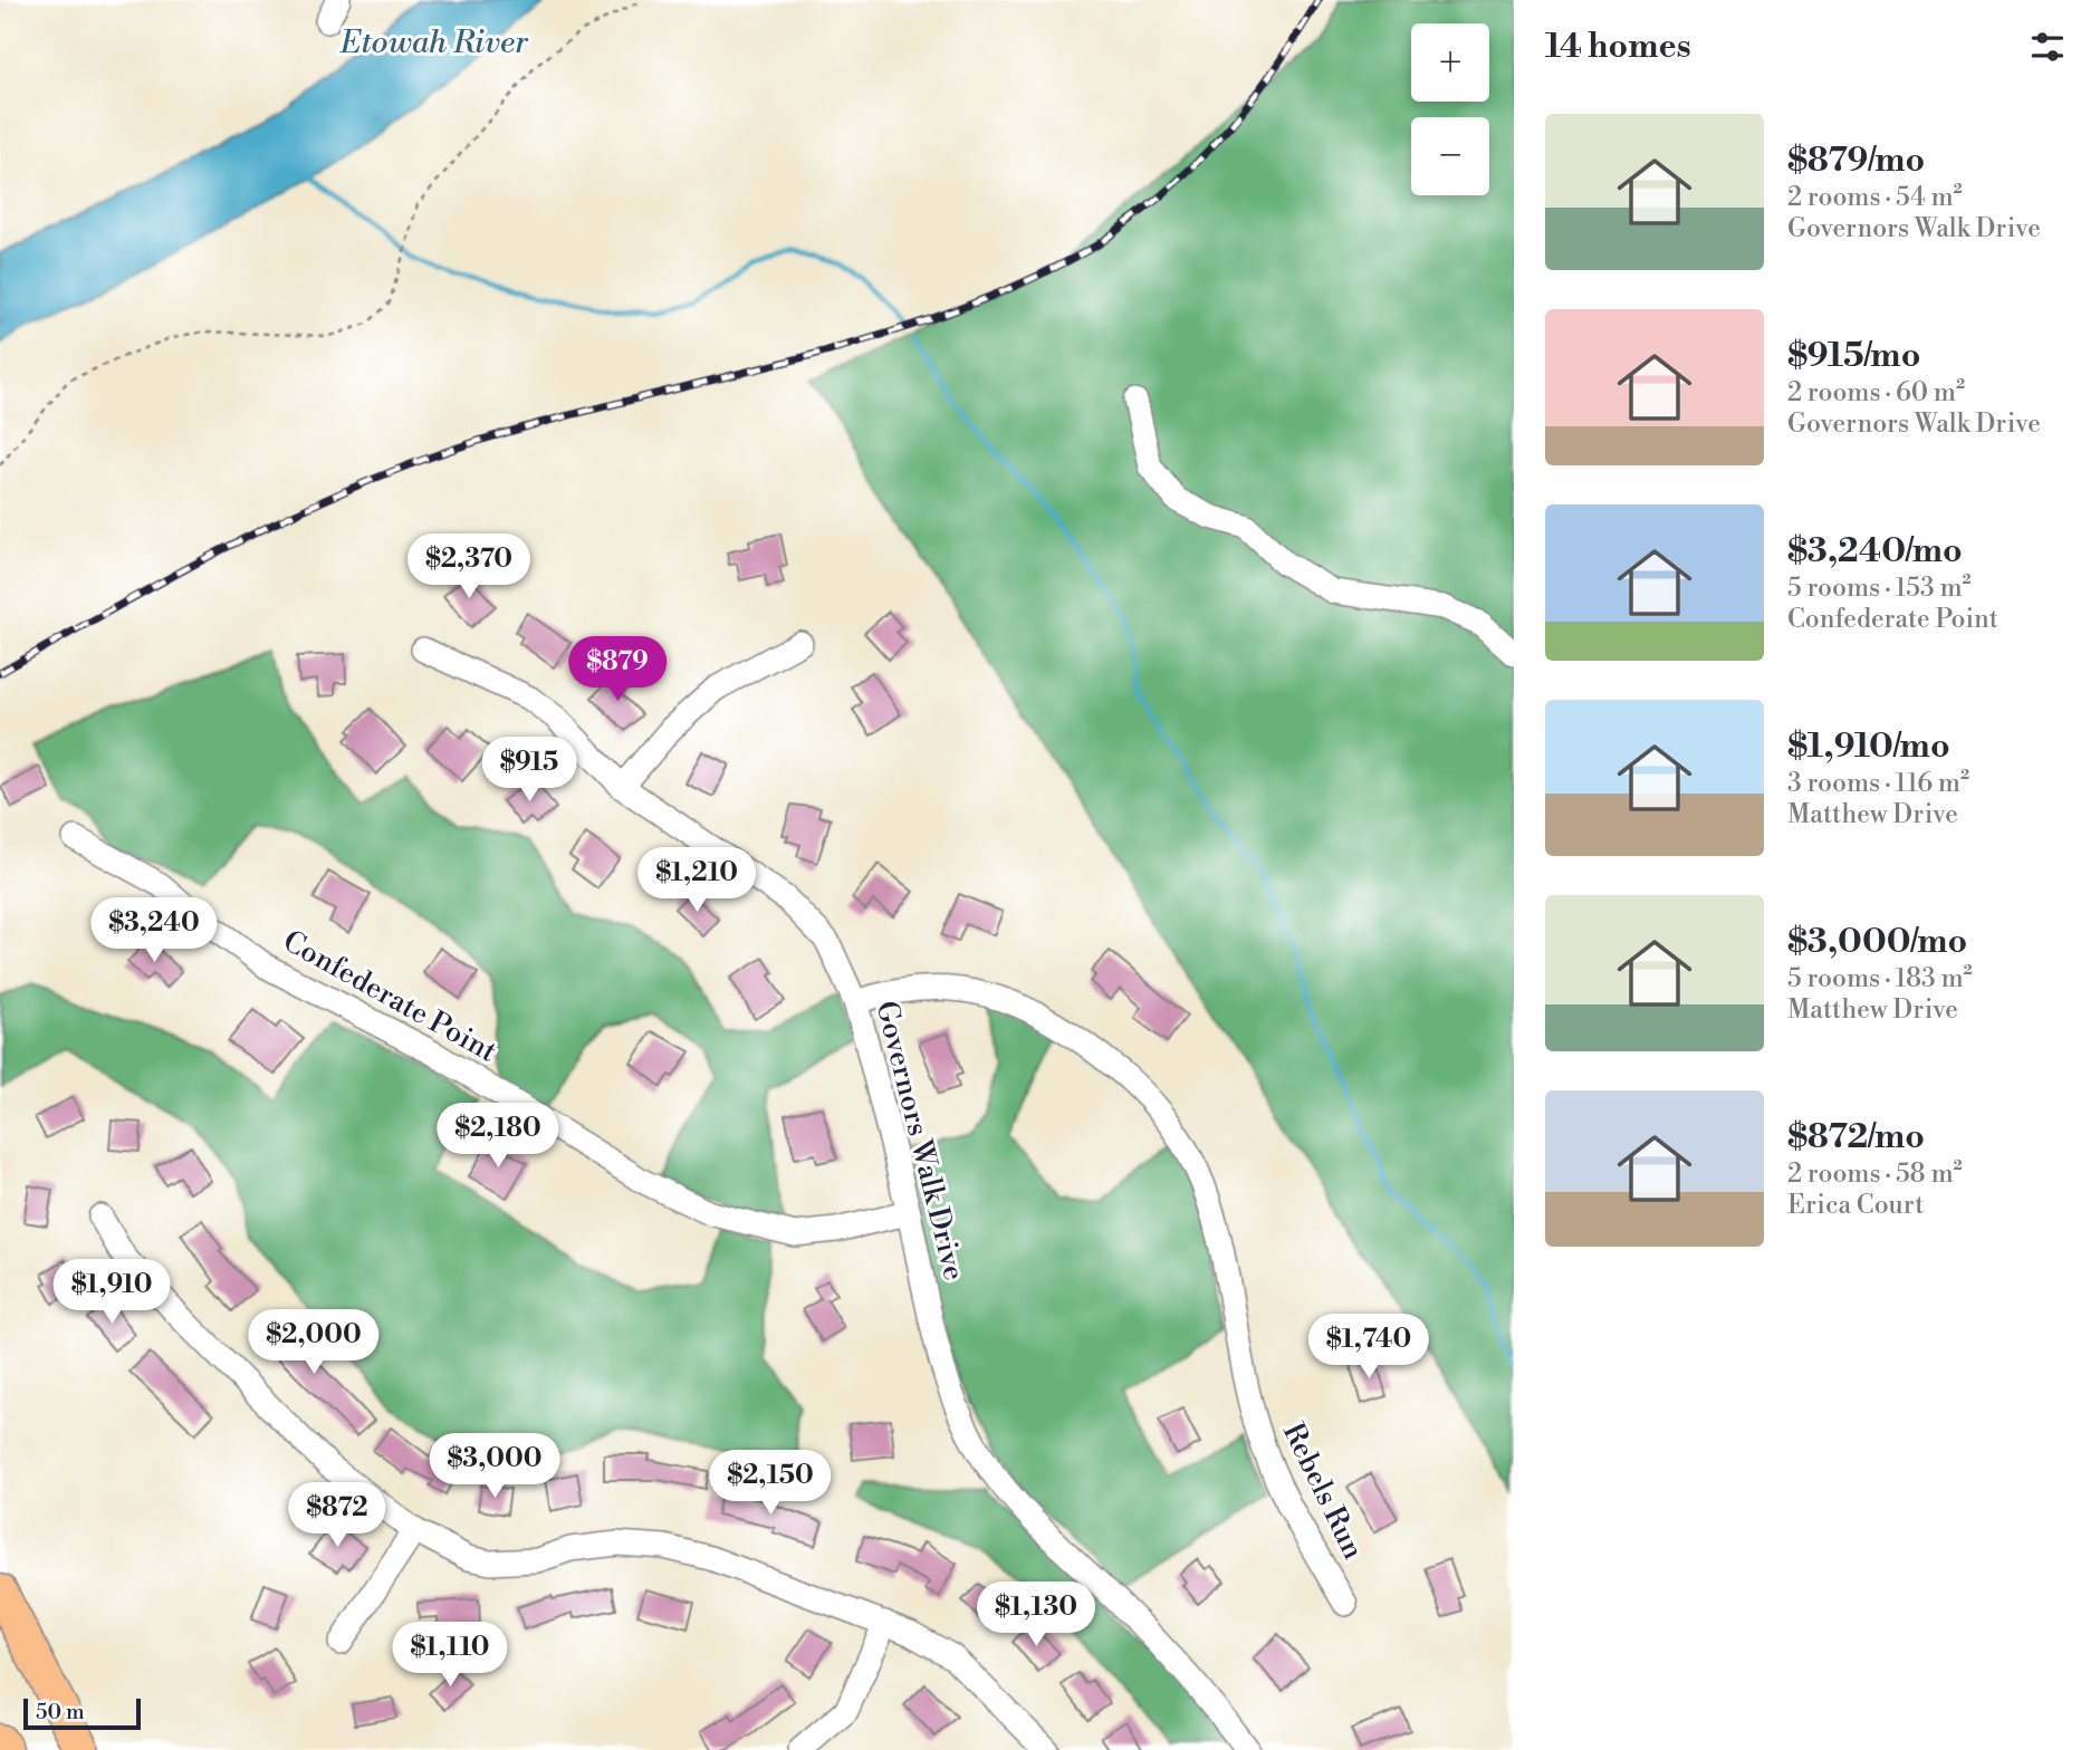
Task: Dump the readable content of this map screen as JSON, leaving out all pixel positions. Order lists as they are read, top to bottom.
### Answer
{
  "streets": {
    "street": ["Confederate Point", "Governors Walk Drive", "Rebels Run"]
  },
  "crossings": [
    ["Confederate Point", "Governors Walk Drive"],
    ["Governors Walk Drive", "Rebels Run"]
  ],
  "water": ["Etowah River"],
  "scale_bar": "50 m",
  "page": {
    "heading": "14 homes",
    "map_buttons": ["+", "−"],
    "list": [
      {
        "name": "$879/mo",
        "note": "2 rooms · 54 m² · Governors Walk Drive"
      },
      {
        "name": "$915/mo",
        "note": "2 rooms · 60 m² · Governors Walk Drive"
      },
      {
        "name": "$3,240/mo",
        "note": "5 rooms · 153 m² · Confederate Point"
      },
      {
        "name": "$1,910/mo",
        "note": "3 rooms · 116 m² · Matthew Drive"
      },
      {
        "name": "$3,000/mo",
        "note": "5 rooms · 183 m² · Matthew Drive"
      },
      {
        "name": "$872/mo",
        "note": "2 rooms · 58 m² · Erica Court"
      }
    ],
    "price": [
      "$2,370",
      "$879",
      "$915",
      "$1,210",
      "$3,240",
      "$2,180",
      "$1,910",
      "$2,000",
      "$1,740",
      "$3,000",
      "$2,150",
      "$872",
      "$1,130",
      "$1,110"
    ],
    "scale": "50 m"
  }
}
